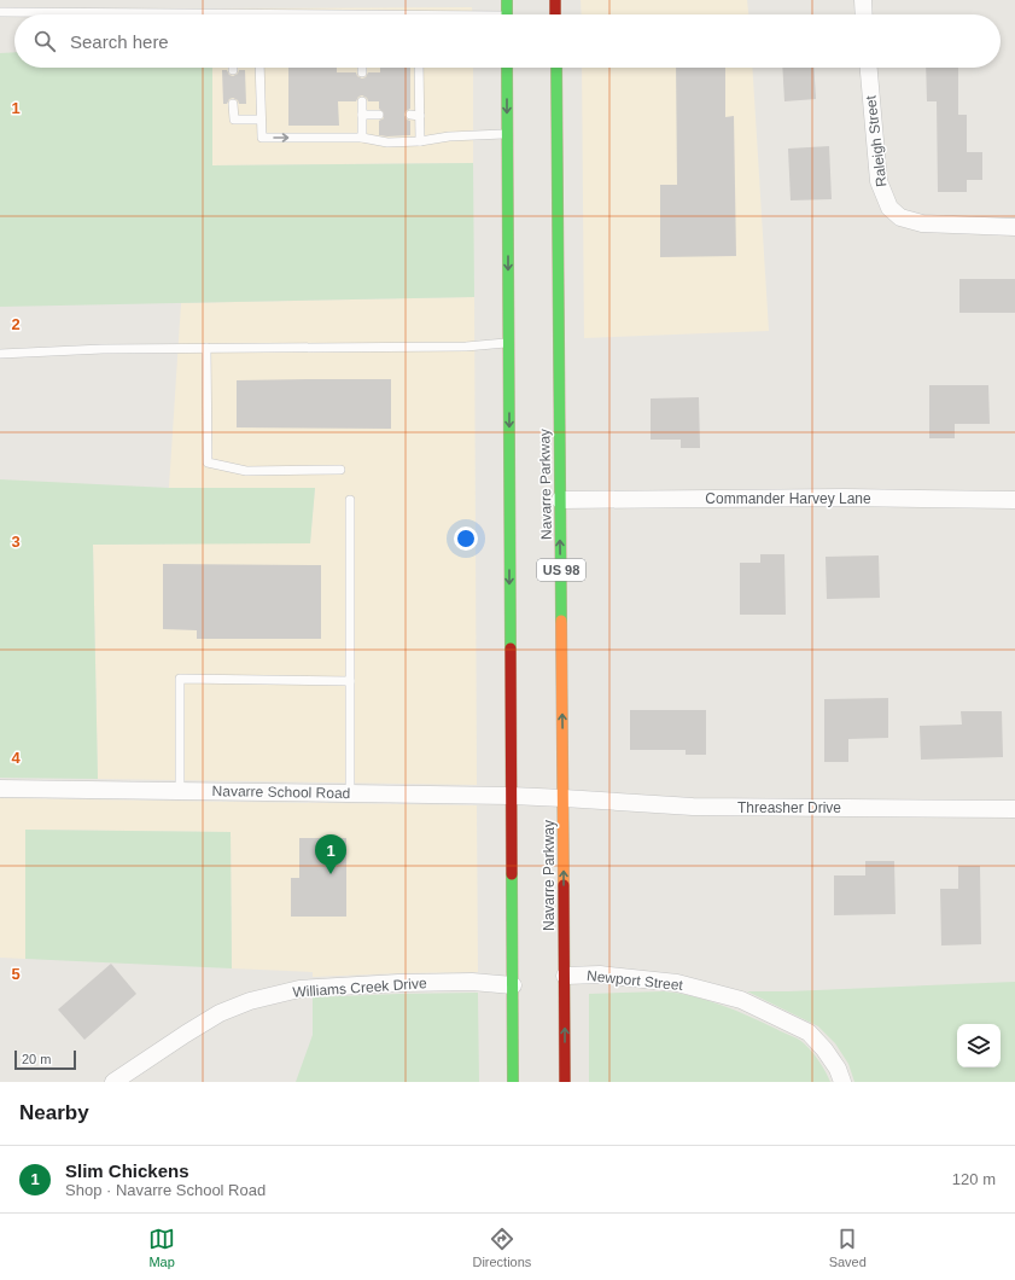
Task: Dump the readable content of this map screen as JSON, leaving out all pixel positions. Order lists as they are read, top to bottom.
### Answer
{
  "streets": {
    "highway": ["Navarre Parkway", "US 98"],
    "street": [
      "Raleigh Street",
      "Commander Harvey Lane",
      "Navarre School Road",
      "Threasher Drive",
      "Newport Street",
      "Williams Creek Drive"
    ]
  },
  "crossings": [
    ["Navarre Parkway", "Commander Harvey Lane"],
    ["Navarre Parkway", "Navarre School Road"],
    ["Navarre Parkway", "Threasher Drive"],
    ["Navarre Parkway", "Newport Street"],
    ["Navarre School Road", "Threasher Drive"]
  ],
  "scale_bar": "20 m",
  "page": {
    "search": "Search here",
    "pins": "1",
    "scale": "20 m",
    "heading": "Nearby",
    "list": [
      {
        "mark": "1",
        "name": "Slim Chickens",
        "note": "Shop · Navarre School Road",
        "value": "120 m"
      }
    ],
    "nav": ["Map", "Directions", "Saved"]
  },
  "grid": {
    "rows": [
      "1",
      "2",
      "3",
      "4",
      "5"
    ]
  }
}
